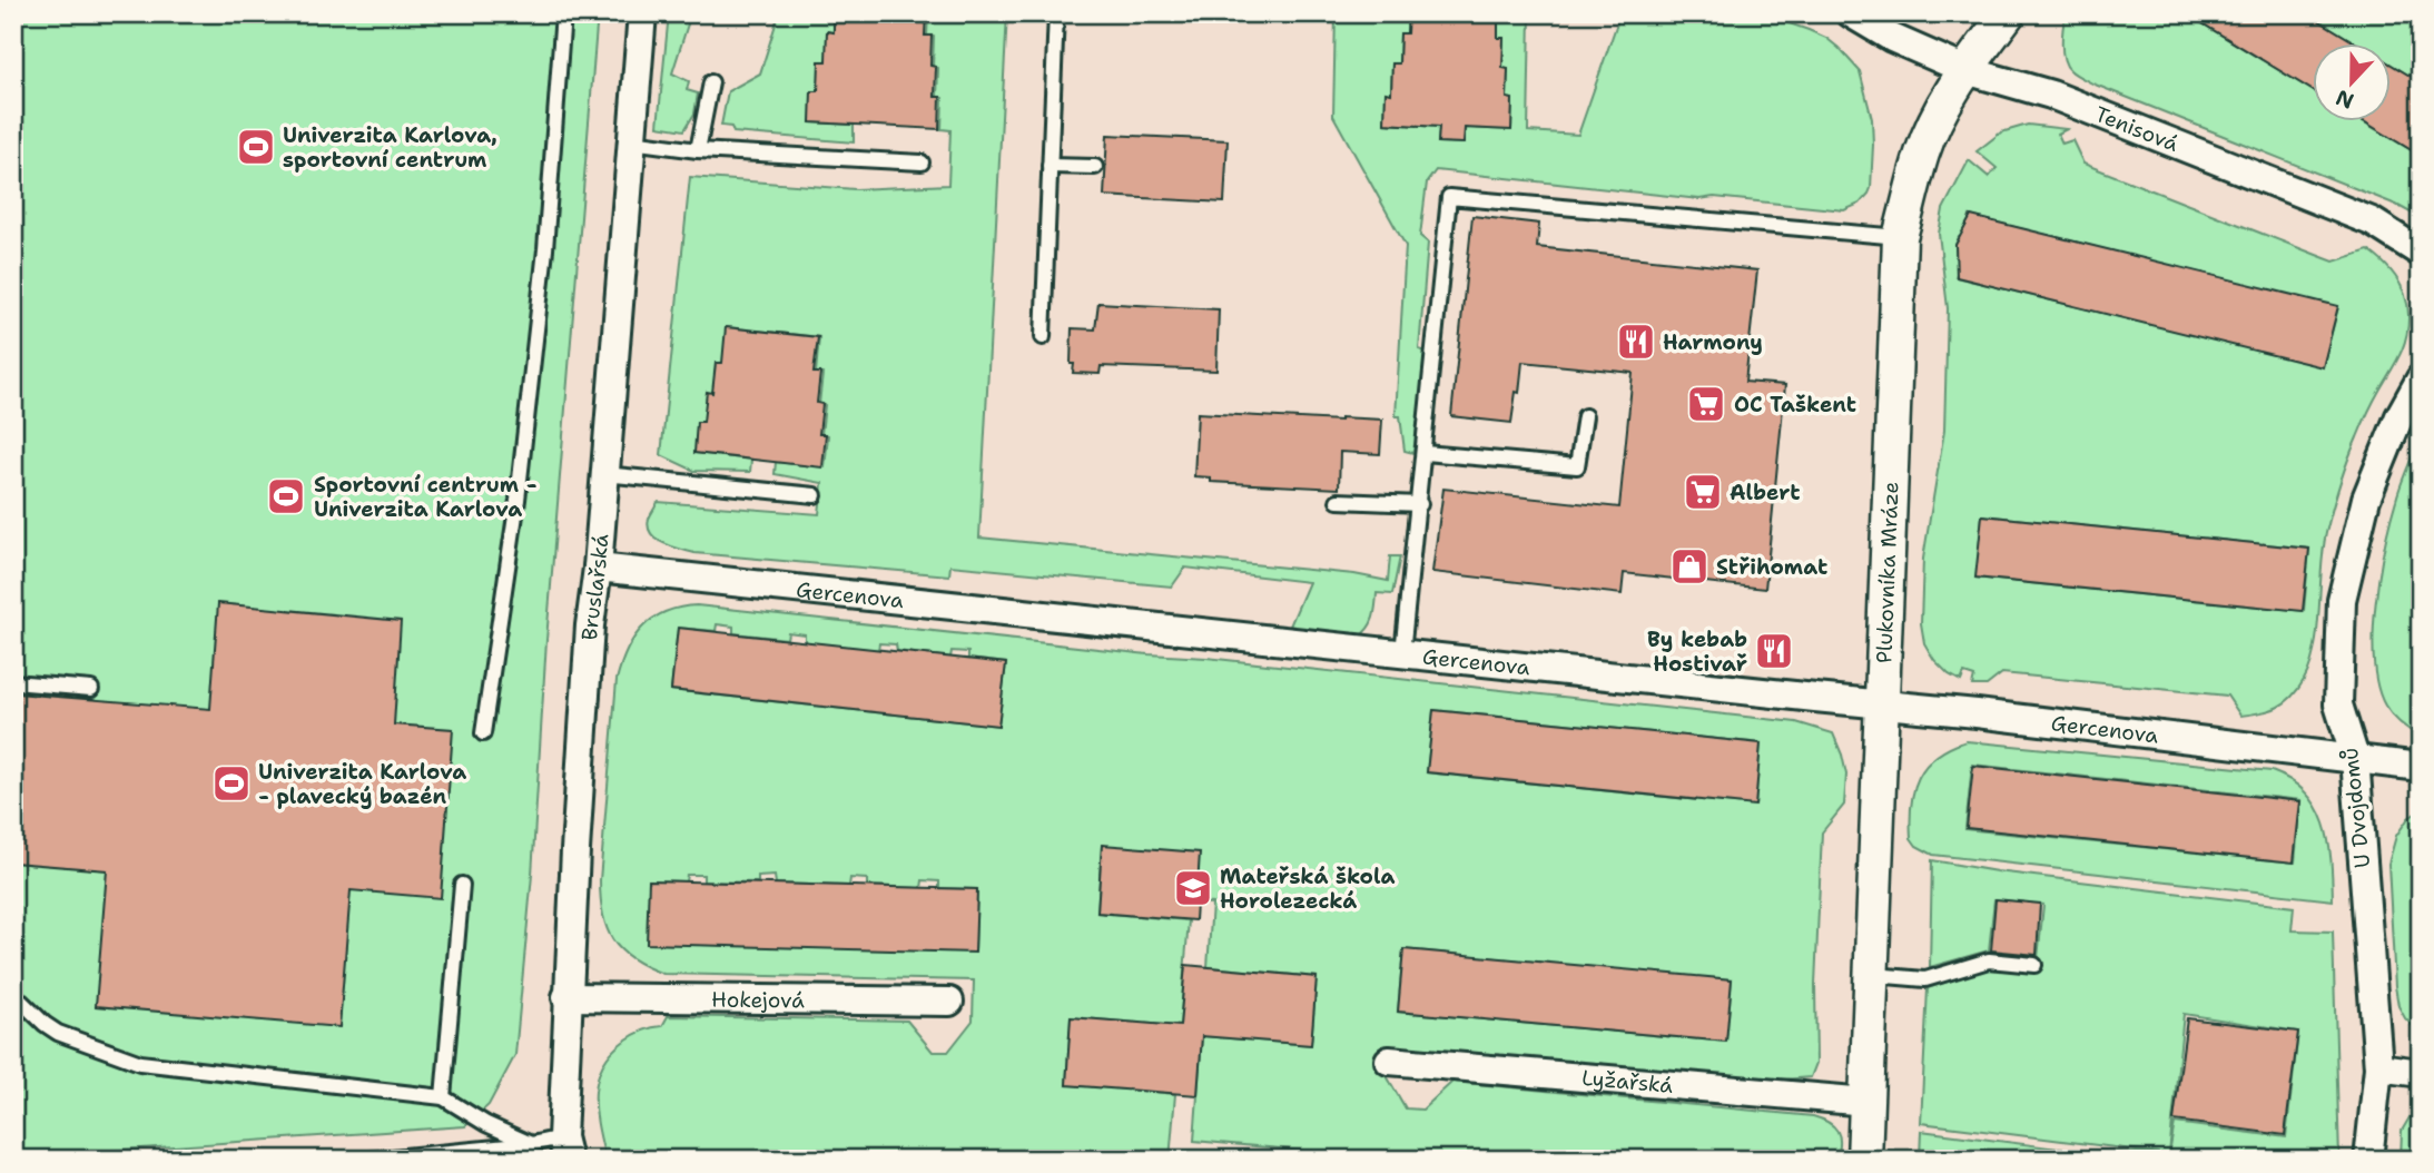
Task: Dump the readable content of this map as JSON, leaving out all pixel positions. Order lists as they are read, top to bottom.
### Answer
{
  "streets": {
    "street": [
      "Tenisová",
      "Plukovníka Mráze",
      "Bruslařská",
      "Gercenova",
      "U Dvojdomů",
      "Hokejová",
      "Lyžařská"
    ]
  },
  "crossings": [
    ["Tenisová", "Plukovníka Mráze"],
    ["Plukovníka Mráze", "Gercenova"],
    ["Plukovníka Mráze", "Lyžařská"],
    ["Bruslařská", "Gercenova"],
    ["Bruslařská", "Hokejová"],
    ["Gercenova", "U Dvojdomů"]
  ],
  "places": {
    "sports": ["Univerzita Karlova, sportovní centrum", "Sportovní centrum - Univerzita Karlova", "Univerzita Karlova - plavecký bazén"],
    "restaurant": ["Harmony", "By kebab Hostivař"],
    "supermarket": ["OC Taškent", "Albert"],
    "shop": ["Střihomat"],
    "school or university": ["Mateřská škola Horolezecká"]
  },
  "north": "bottom"
}
